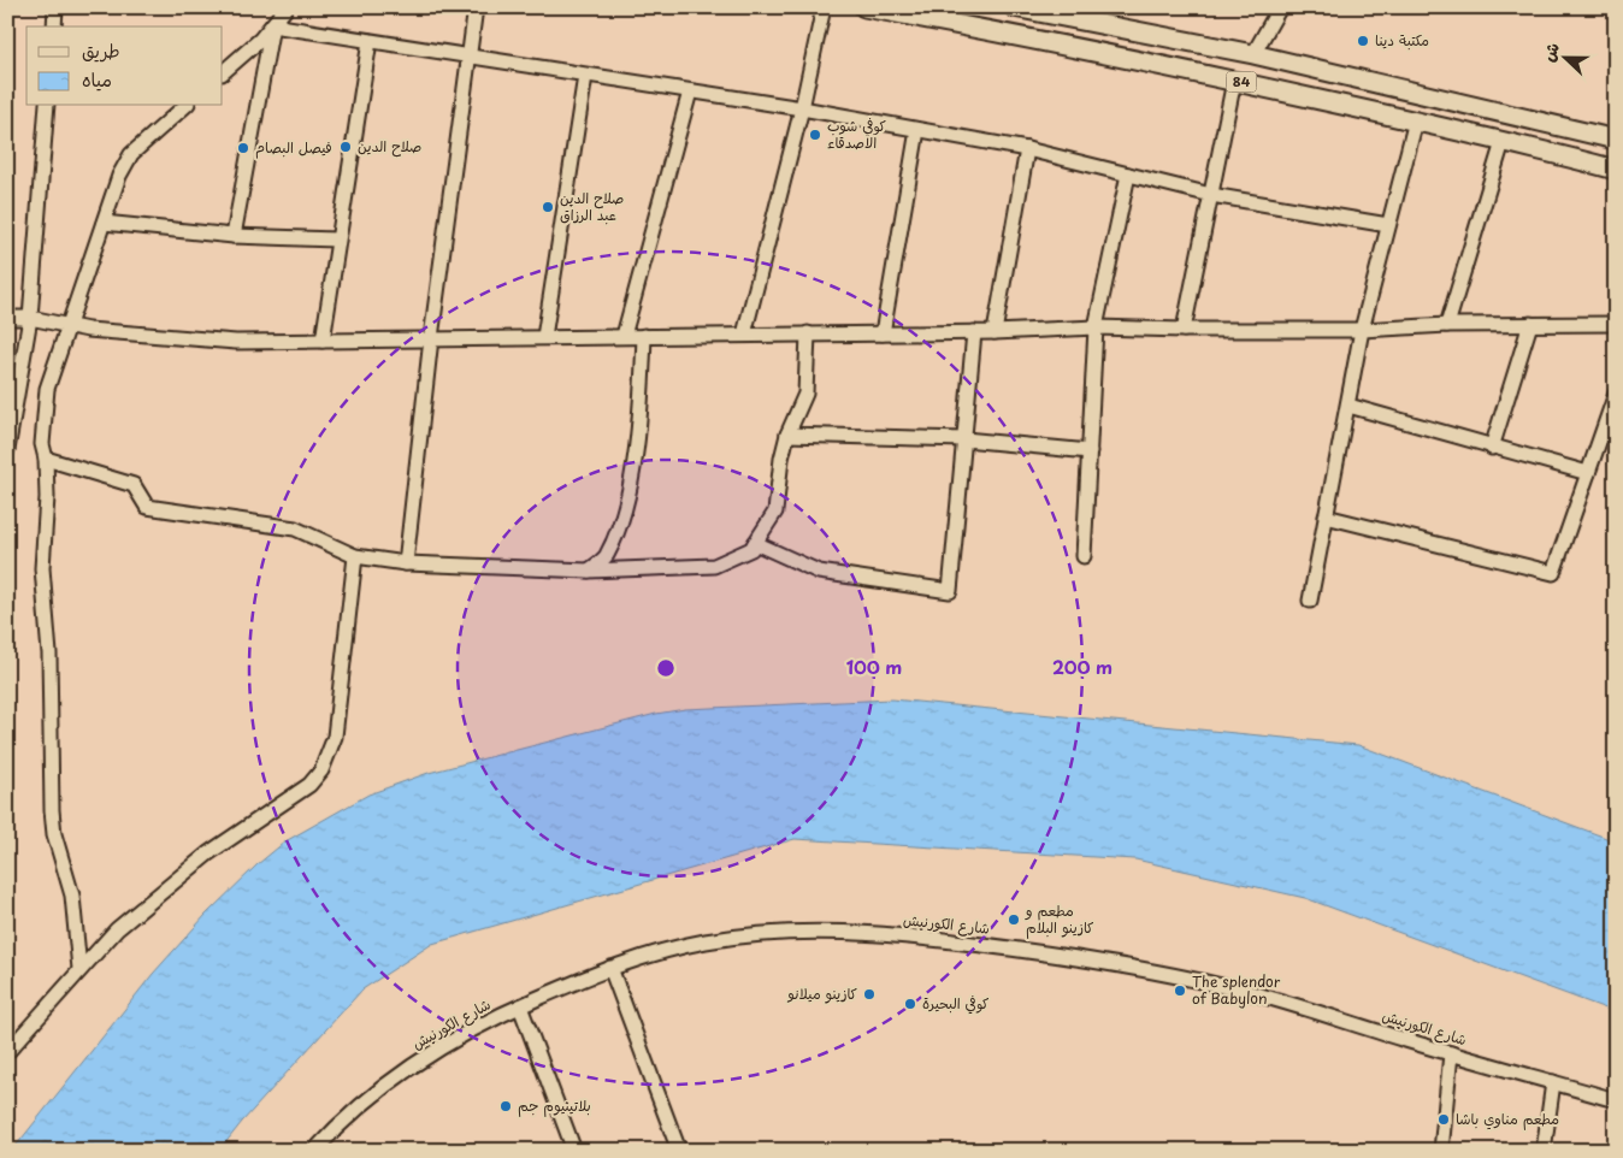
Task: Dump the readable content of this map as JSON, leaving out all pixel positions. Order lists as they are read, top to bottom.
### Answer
{
  "streets": {
    "main road": ["84"],
    "street": ["شارع الكورنيش"]
  },
  "places": [
    "مكتبة دينا",
    "كوفي شوب الاصدقاء",
    "صلاح الدين",
    "فيصل البصام",
    "صلاح الدين عبد الرزاق",
    "مطعم و كازينو البلام",
    "The splendor of Babylon",
    "كازينو ميلانو",
    "كوفي البحيرة",
    "بلاتينيوم جم",
    "مطعم مناوي باشا"
  ],
  "legend": ["طريق", "مياه"],
  "north": "left",
  "rings": ["100 m", "200 m"]
}
